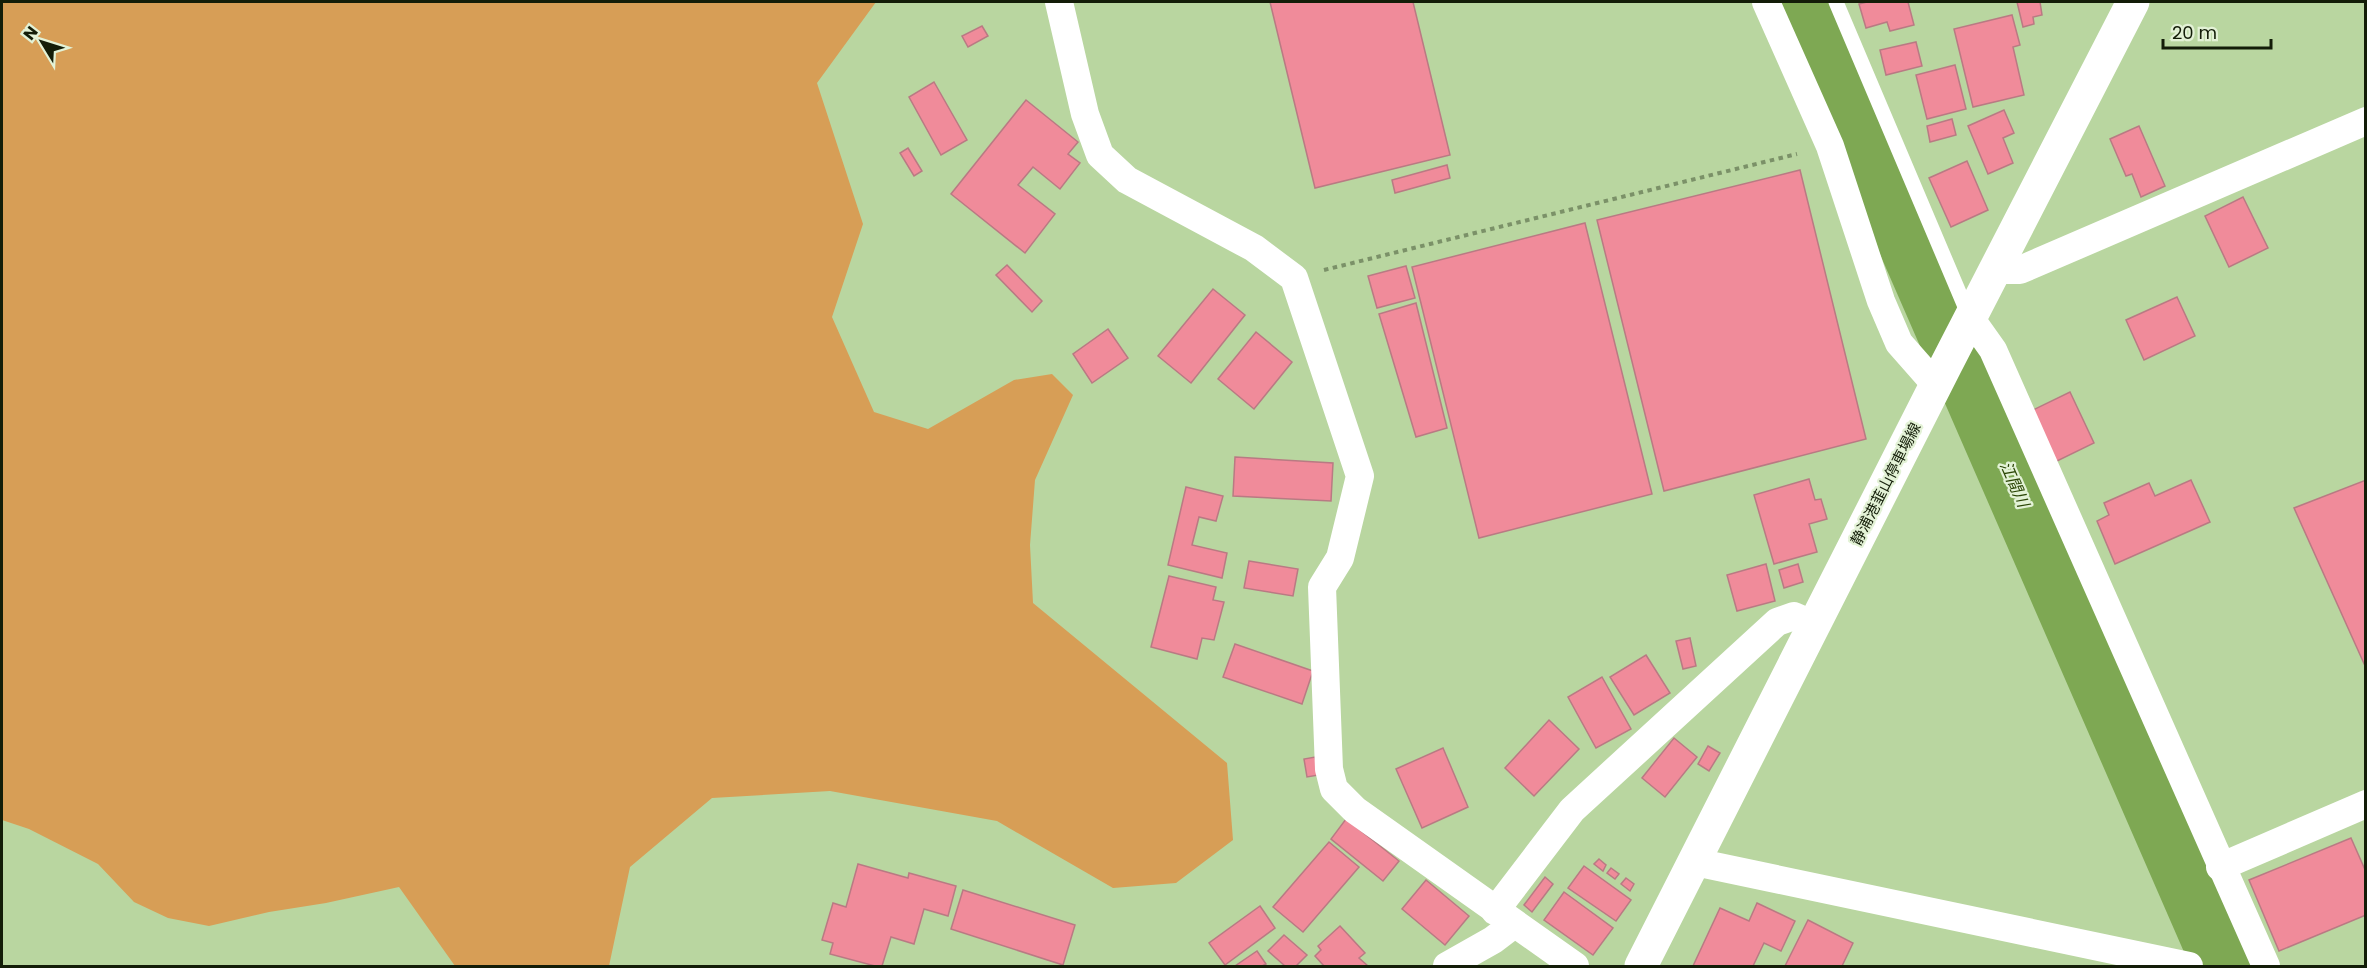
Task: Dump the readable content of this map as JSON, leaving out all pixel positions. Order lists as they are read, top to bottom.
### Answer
{
  "streets": {
    "main road": ["静浦港韮山停車場線"]
  },
  "water": ["江間川"],
  "scale_bar": "20 m",
  "north": "top left"
}
